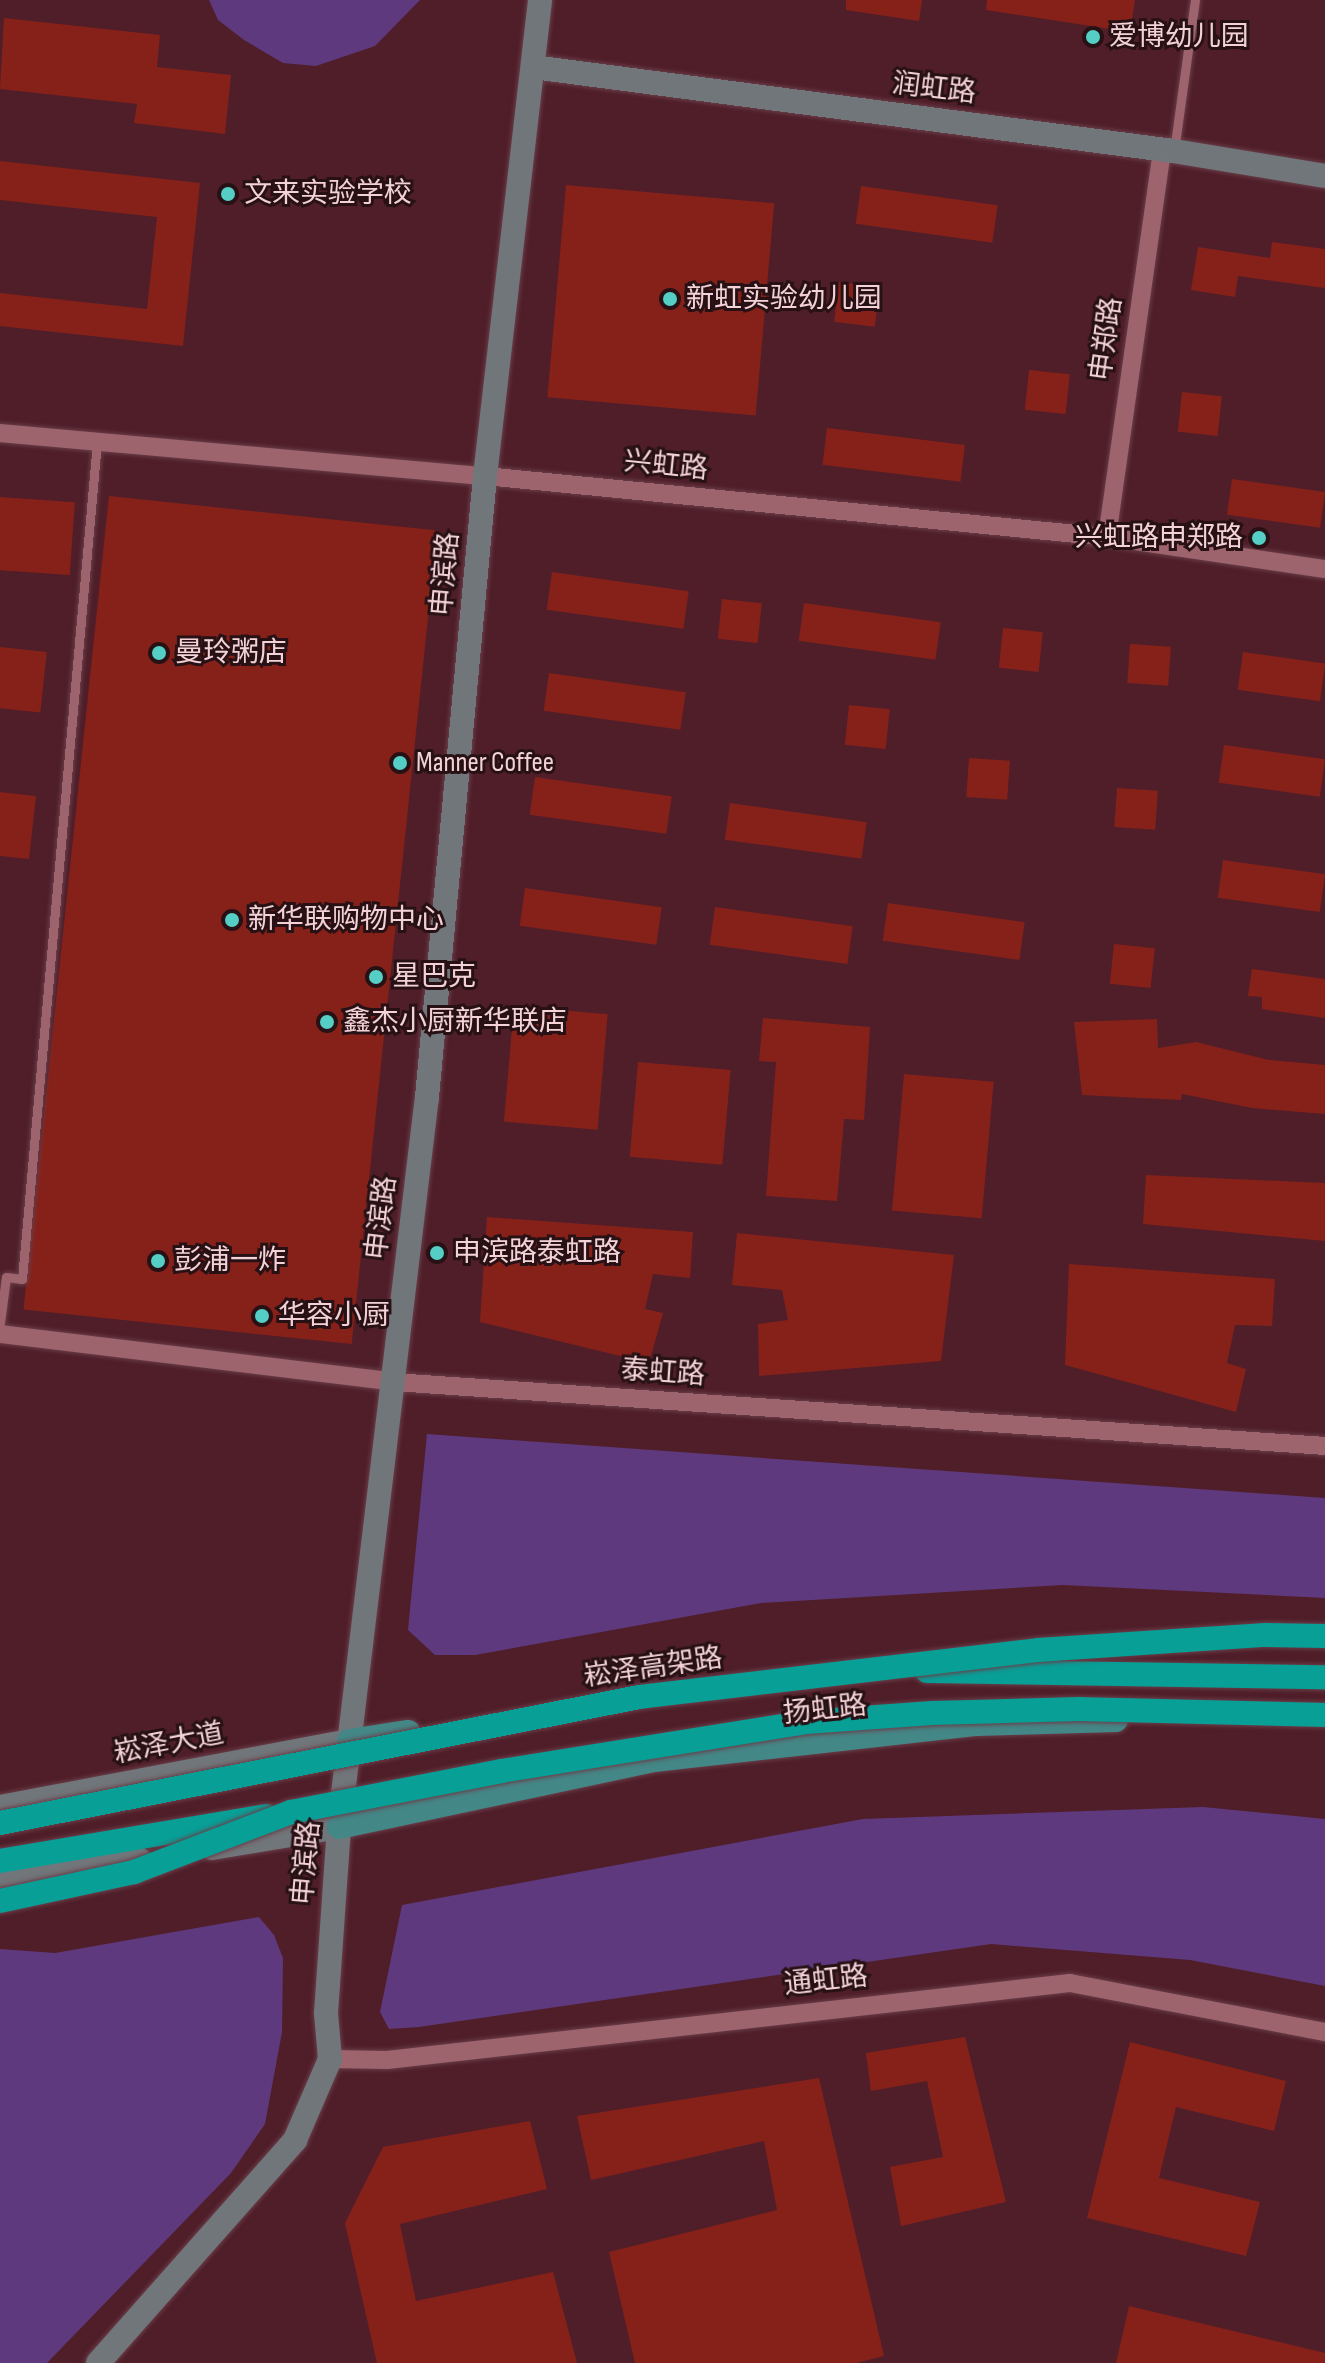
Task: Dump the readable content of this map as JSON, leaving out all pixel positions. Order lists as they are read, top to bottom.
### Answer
{
  "streets": {
    "highway": ["崧泽高架路"],
    "main road": [
      "润虹路",
      "申滨路",
      "扬虹路",
      "崧泽大道"
    ],
    "street": [
      "申郑路",
      "兴虹路",
      "泰虹路",
      "通虹路"
    ]
  },
  "crossings": [
    ["润虹路", "申郑路"],
    ["润虹路", "申滨路"],
    ["申郑路", "兴虹路"],
    ["兴虹路", "申滨路"],
    ["申滨路", "泰虹路"],
    ["申滨路", "扬虹路"],
    ["申滨路", "崧泽大道"],
    ["申滨路", "通虹路"],
    ["扬虹路", "崧泽大道"]
  ],
  "places": [
    "爱博幼儿园",
    "文来实验学校",
    "新虹实验幼儿园",
    "兴虹路申郑路",
    "曼玲粥店",
    "Manner Coffee",
    "新华联购物中心",
    "星巴克",
    "鑫杰小厨新华联店",
    "申滨路泰虹路",
    "彭浦一炸",
    "华容小厨"
  ]
}
